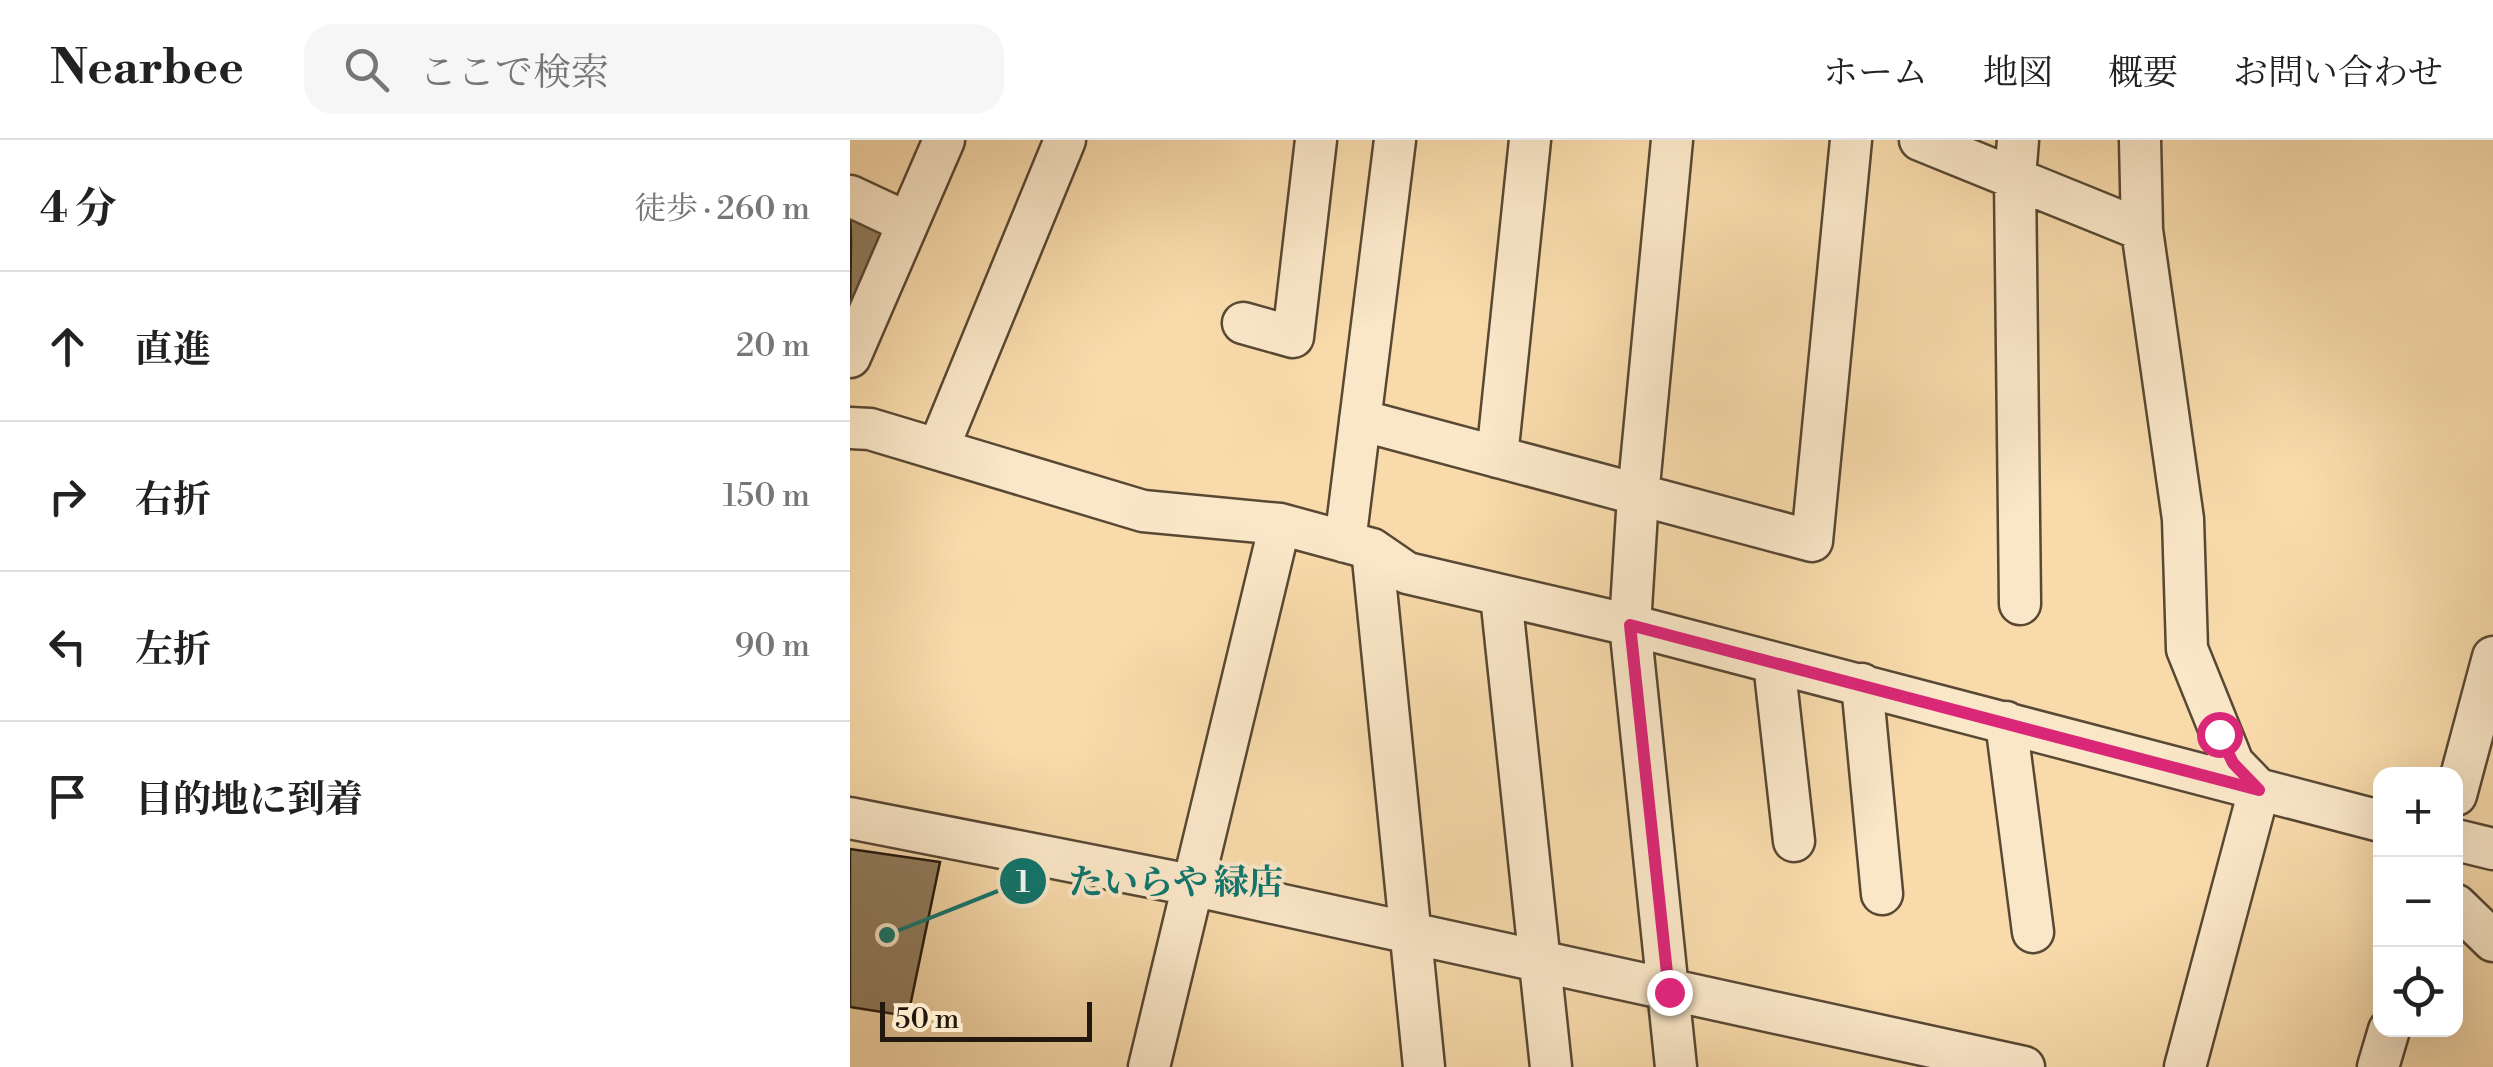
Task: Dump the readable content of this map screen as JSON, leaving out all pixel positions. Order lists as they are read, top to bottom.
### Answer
{
  "places": ["たいらや 緑店"],
  "scale_bar": "50 m",
  "page": {
    "header": "Nearbee",
    "search": "ここで検索",
    "nav": [
      "ホーム",
      "地図",
      "概要",
      "お問い合わせ"
    ],
    "heading": ["4 分", "徒歩 · 260 m"],
    "list": [
      ["直進", "20 m"],
      ["右折", "150 m"],
      ["左折", "90 m"],
      "目的地に到着"
    ],
    "map_buttons": ["+", "−"],
    "scale": "50 m"
  }
}
